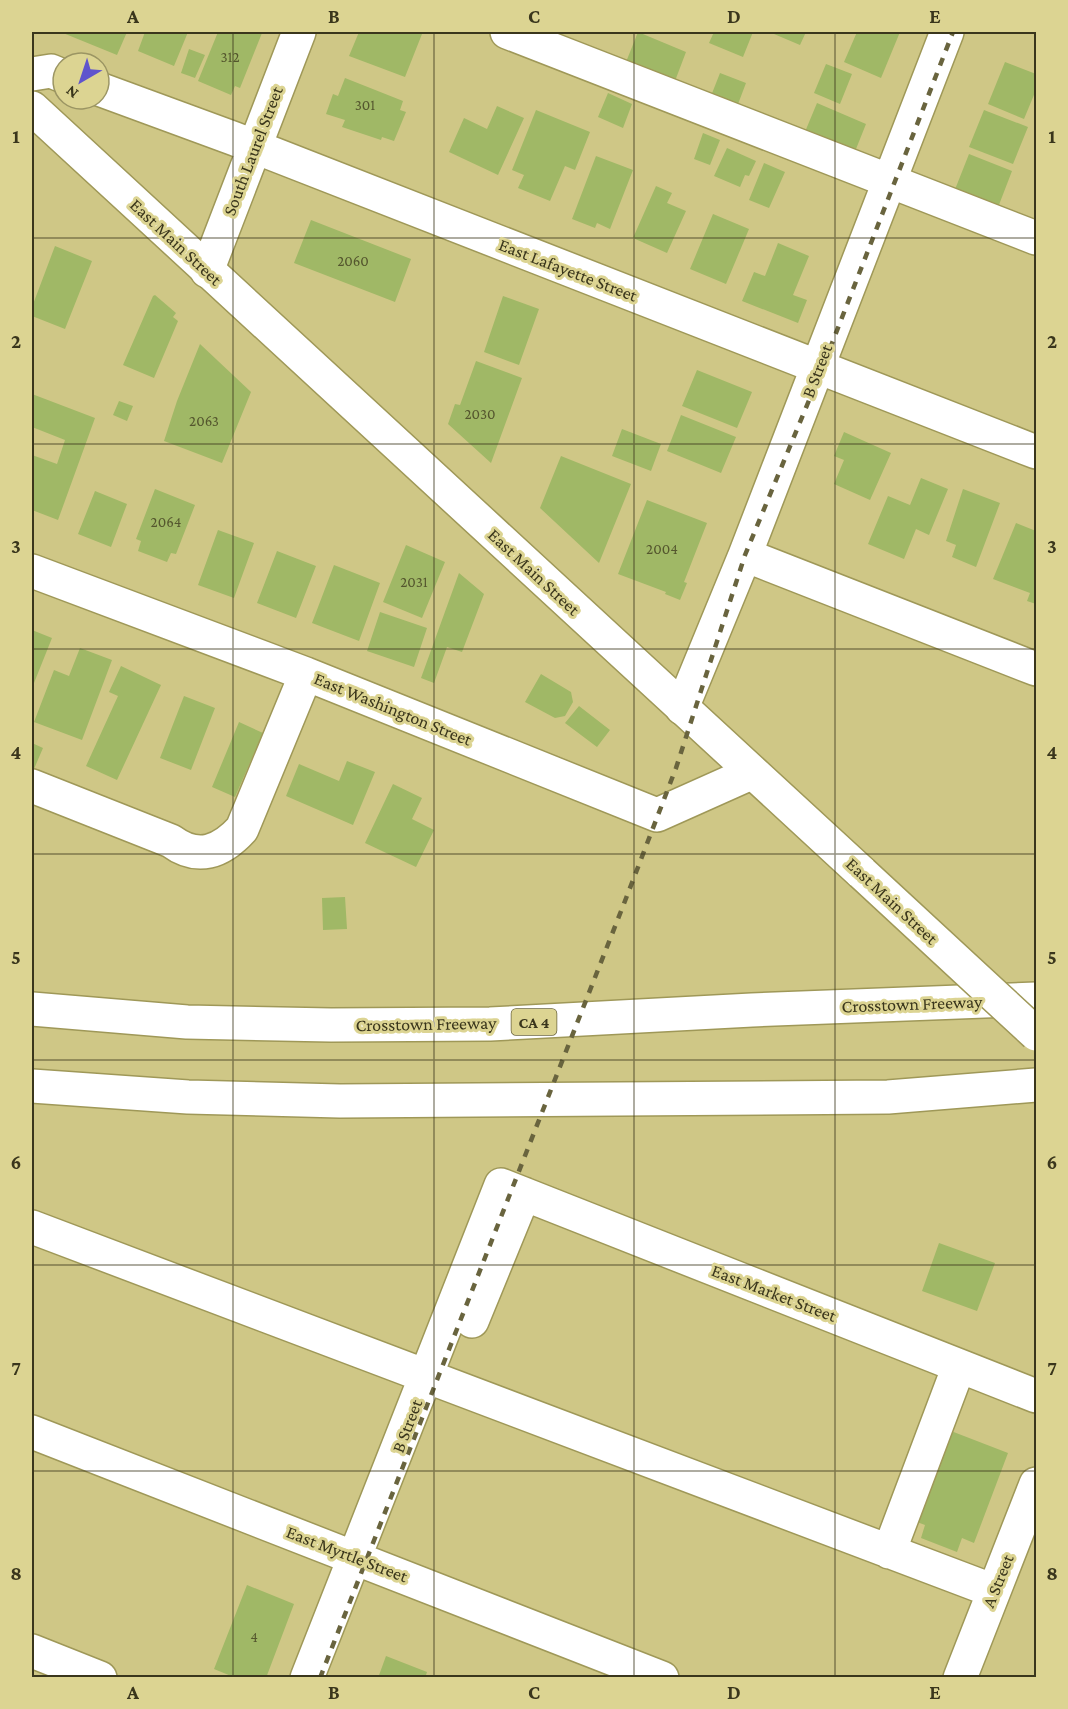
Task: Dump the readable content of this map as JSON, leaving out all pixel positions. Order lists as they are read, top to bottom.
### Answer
{
  "streets": {
    "main road": [
      "South Laurel Street",
      "East Main Street",
      "East Lafayette Street",
      "B Street",
      "East Washington Street",
      "Crosstown Freeway",
      "CA 4",
      "East Market Street",
      "East Myrtle Street",
      "A Street"
    ]
  },
  "crossings": [
    ["South Laurel Street", "East Main Street"],
    ["South Laurel Street", "East Lafayette Street"],
    ["East Main Street", "B Street"],
    ["East Main Street", "East Washington Street"],
    ["East Lafayette Street", "B Street"],
    ["B Street", "East Market Street"],
    ["B Street", "East Myrtle Street"]
  ],
  "house_numbers": [
    "312",
    "301",
    "2060",
    "2030",
    "2063",
    "2064",
    "2004",
    "2031",
    "4"
  ],
  "north": "bottom left",
  "grid": {
    "columns": [
      "A",
      "B",
      "C",
      "D",
      "E"
    ],
    "rows": [
      "1",
      "2",
      "3",
      "4",
      "5",
      "6",
      "7",
      "8"
    ]
  }
}
